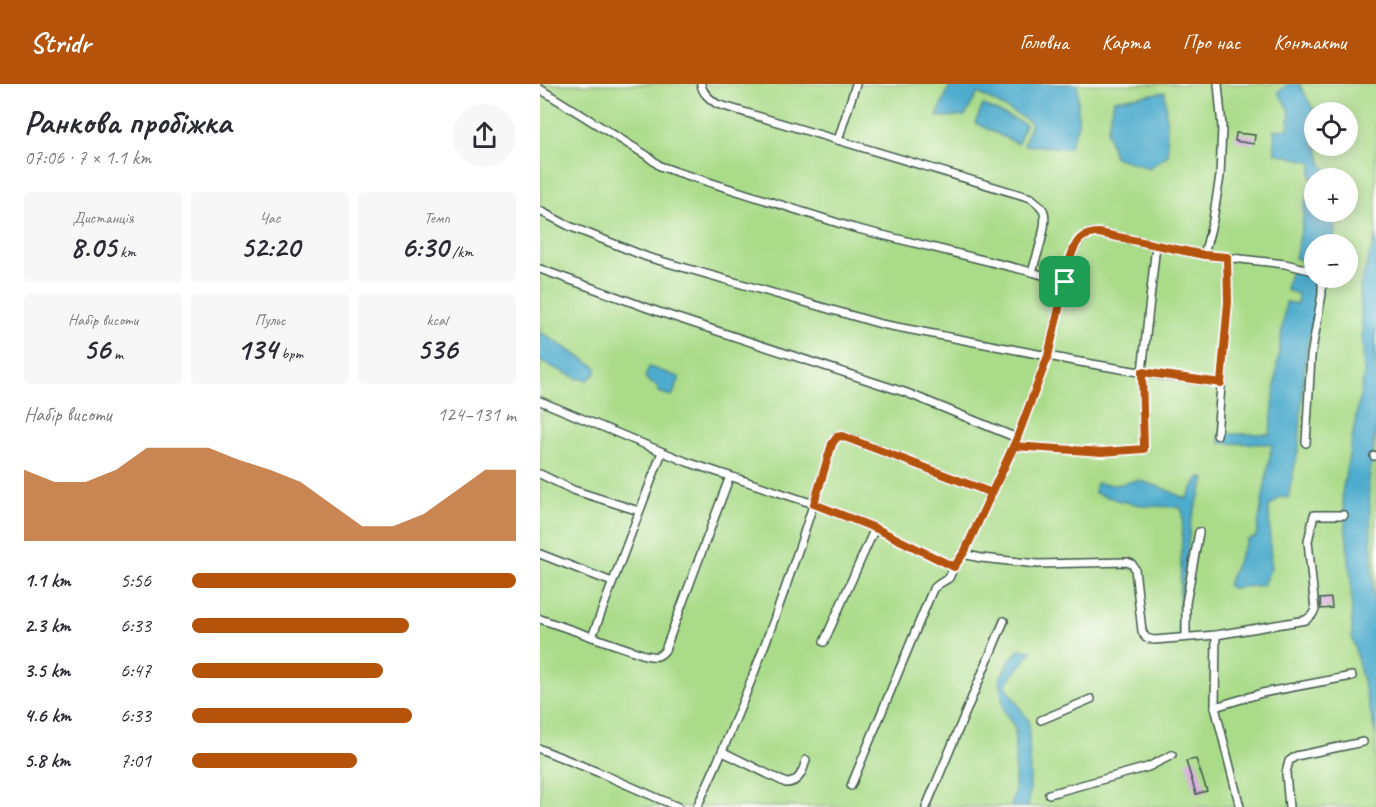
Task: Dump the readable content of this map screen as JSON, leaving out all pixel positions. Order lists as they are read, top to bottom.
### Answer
{
  "page": {
    "header": "Stridr",
    "nav": [
      "Головна",
      "Карта",
      "Про нас",
      "Контакти"
    ],
    "heading": ["Ранкова пробіжка", "07:06 · 7 × 1.1 km"],
    "map_buttons": ["+", "−"],
    "stats": [
      ["Дистанція", "8.05 km"],
      ["Час", "52:20"],
      ["Темп", "6:30 /km"],
      ["Набір висоти", "56 m"],
      ["Пульс", "134 bpm"],
      ["kcal", "536"]
    ],
    "chart": ["Набір висоти", "124–131 m"],
    "list": [
      {
        "name": "1.1 km",
        "note": "5:56"
      },
      {
        "name": "2.3 km",
        "note": "6:33"
      },
      {
        "name": "3.5 km",
        "note": "6:47"
      },
      {
        "name": "4.6 km",
        "note": "6:33"
      },
      {
        "name": "5.8 km",
        "note": "7:01"
      }
    ]
  }
}
